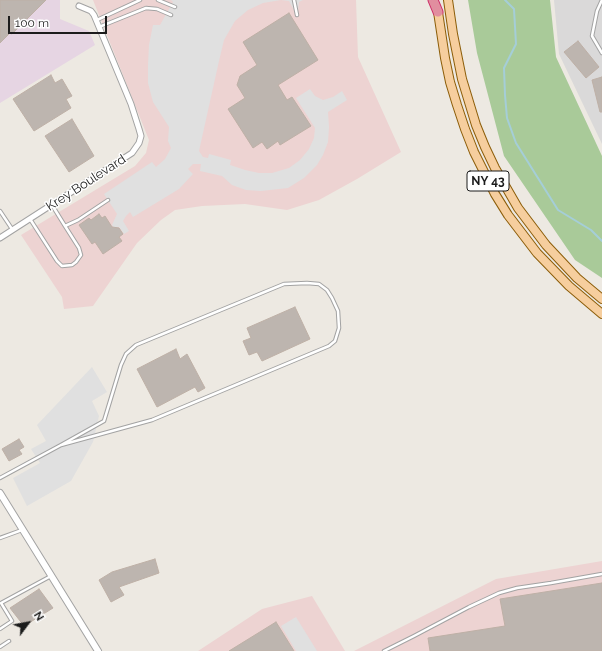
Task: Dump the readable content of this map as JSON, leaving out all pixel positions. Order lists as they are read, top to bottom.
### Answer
{
  "streets": {
    "main road": ["NY 43"],
    "street": ["Krey Boulevard"]
  },
  "scale_bar": "100 m",
  "north": "top right"
}
